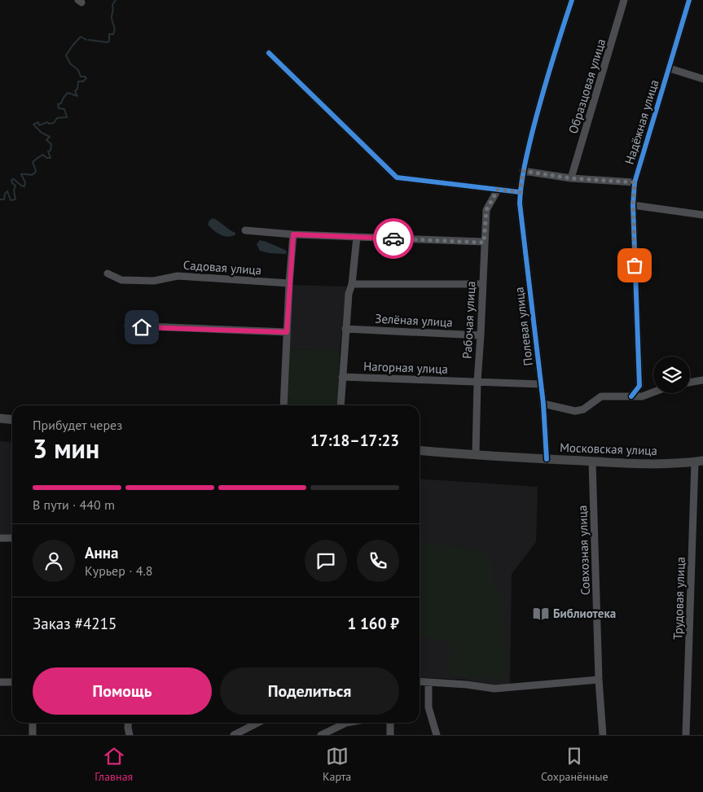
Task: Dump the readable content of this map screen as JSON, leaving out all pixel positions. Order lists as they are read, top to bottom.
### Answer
{
  "streets": {
    "main road": ["Московская улица"],
    "street": [
      "Образцовая улица",
      "Надёжная улица",
      "Садовая улица",
      "Рабочая улица",
      "Зелёная улица",
      "Полевая улица",
      "Нагорная улица",
      "Совхозная улица",
      "Трудовая улица"
    ]
  },
  "crossings": [
    ["Рабочая улица", "Зелёная улица"],
    ["Рабочая улица", "Нагорная улица"],
    ["Рабочая улица", "Московская улица"],
    ["Полевая улица", "Нагорная улица"],
    ["Полевая улица", "Московская улица"],
    ["Московская улица", "Совхозная улица"],
    ["Московская улица", "Трудовая улица"]
  ],
  "places": {
    "library": ["Библиотека"]
  },
  "page": {
    "heading": ["3 мин", "Прибудет через", "17:18–17:23"],
    "panel": [
      "Анна",
      "Курьер · 4.8",
      "Заказ #4215",
      "1 160 ₽"
    ],
    "bar": "В пути · 440 m",
    "buttons": ["Помощь", "Поделиться"],
    "tabs": ["Главная", "Карта", "Сохранённые"]
  }
}
